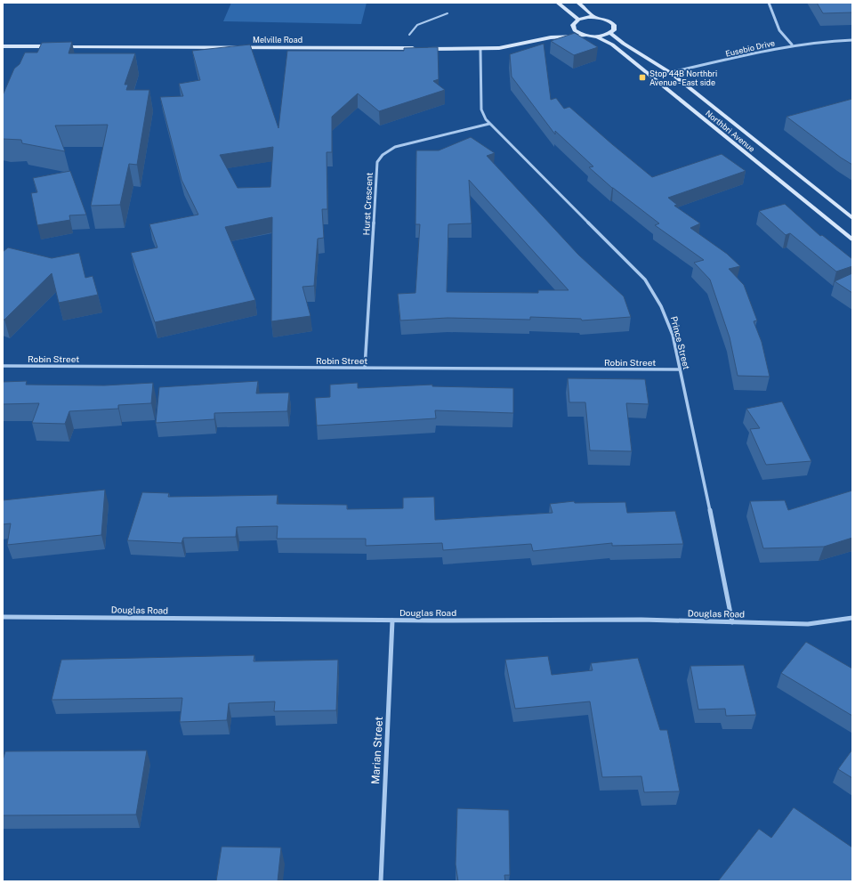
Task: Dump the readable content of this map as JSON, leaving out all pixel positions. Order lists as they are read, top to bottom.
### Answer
{
  "streets": {
    "street": [
      "Melville Road",
      "Eusebio Drive",
      "Northbri Avenue",
      "Hurst Crescent",
      "Prince Street",
      "Robin Street",
      "Douglas Road",
      "Marian Street"
    ]
  },
  "crossings": [
    ["Melville Road", "Northbri Avenue"],
    ["Melville Road", "Prince Street"],
    ["Eusebio Drive", "Northbri Avenue"],
    ["Hurst Crescent", "Prince Street"],
    ["Hurst Crescent", "Robin Street"],
    ["Prince Street", "Robin Street"],
    ["Prince Street", "Douglas Road"],
    ["Douglas Road", "Marian Street"]
  ],
  "places": {
    "transit": ["Stop 44B Northbri Avenue - East side"]
  }
}
